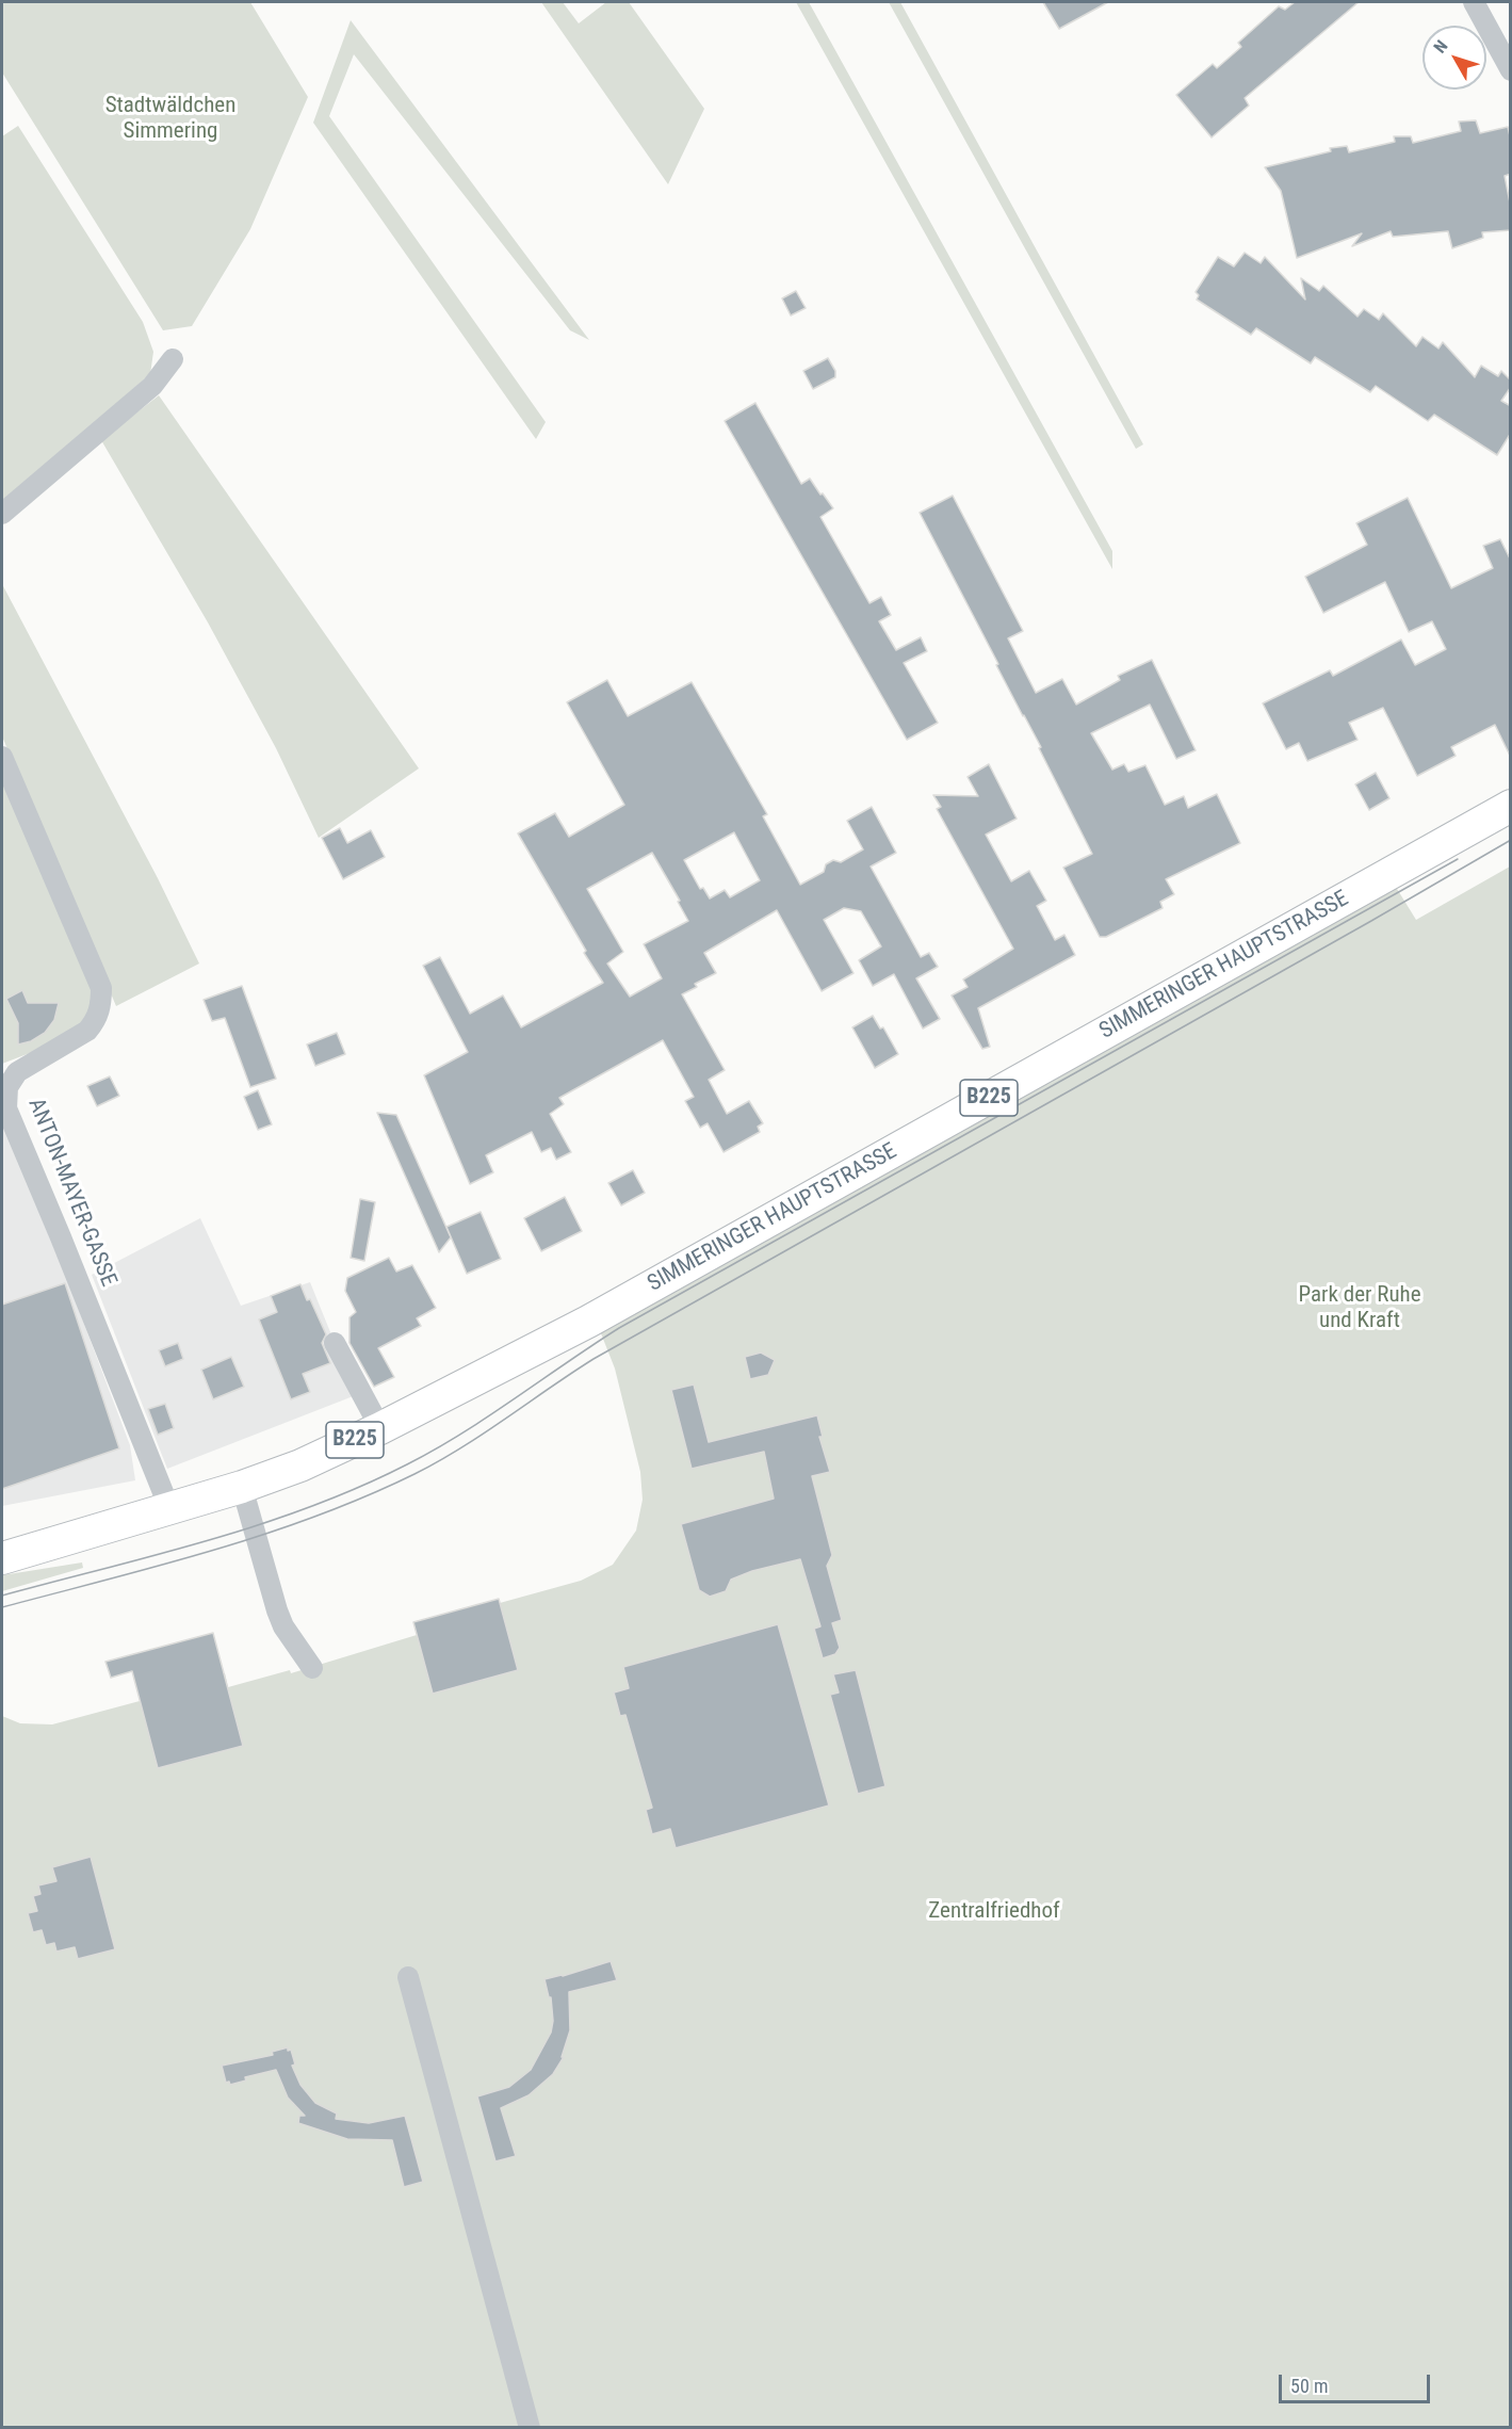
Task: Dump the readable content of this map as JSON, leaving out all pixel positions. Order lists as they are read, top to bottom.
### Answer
{
  "streets": {
    "main road": ["SIMMERINGER HAUPTSTRASSE", "B225"],
    "street": ["ANTON-MAYER-GASSE"]
  },
  "crossings": [
    ["SIMMERINGER HAUPTSTRASSE", "ANTON-MAYER-GASSE"]
  ],
  "parks": ["Stadtwäldchen Simmering", "Park der Ruhe und Kraft", "Zentralfriedhof"],
  "scale_bar": "50 m",
  "north": "top left"
}
